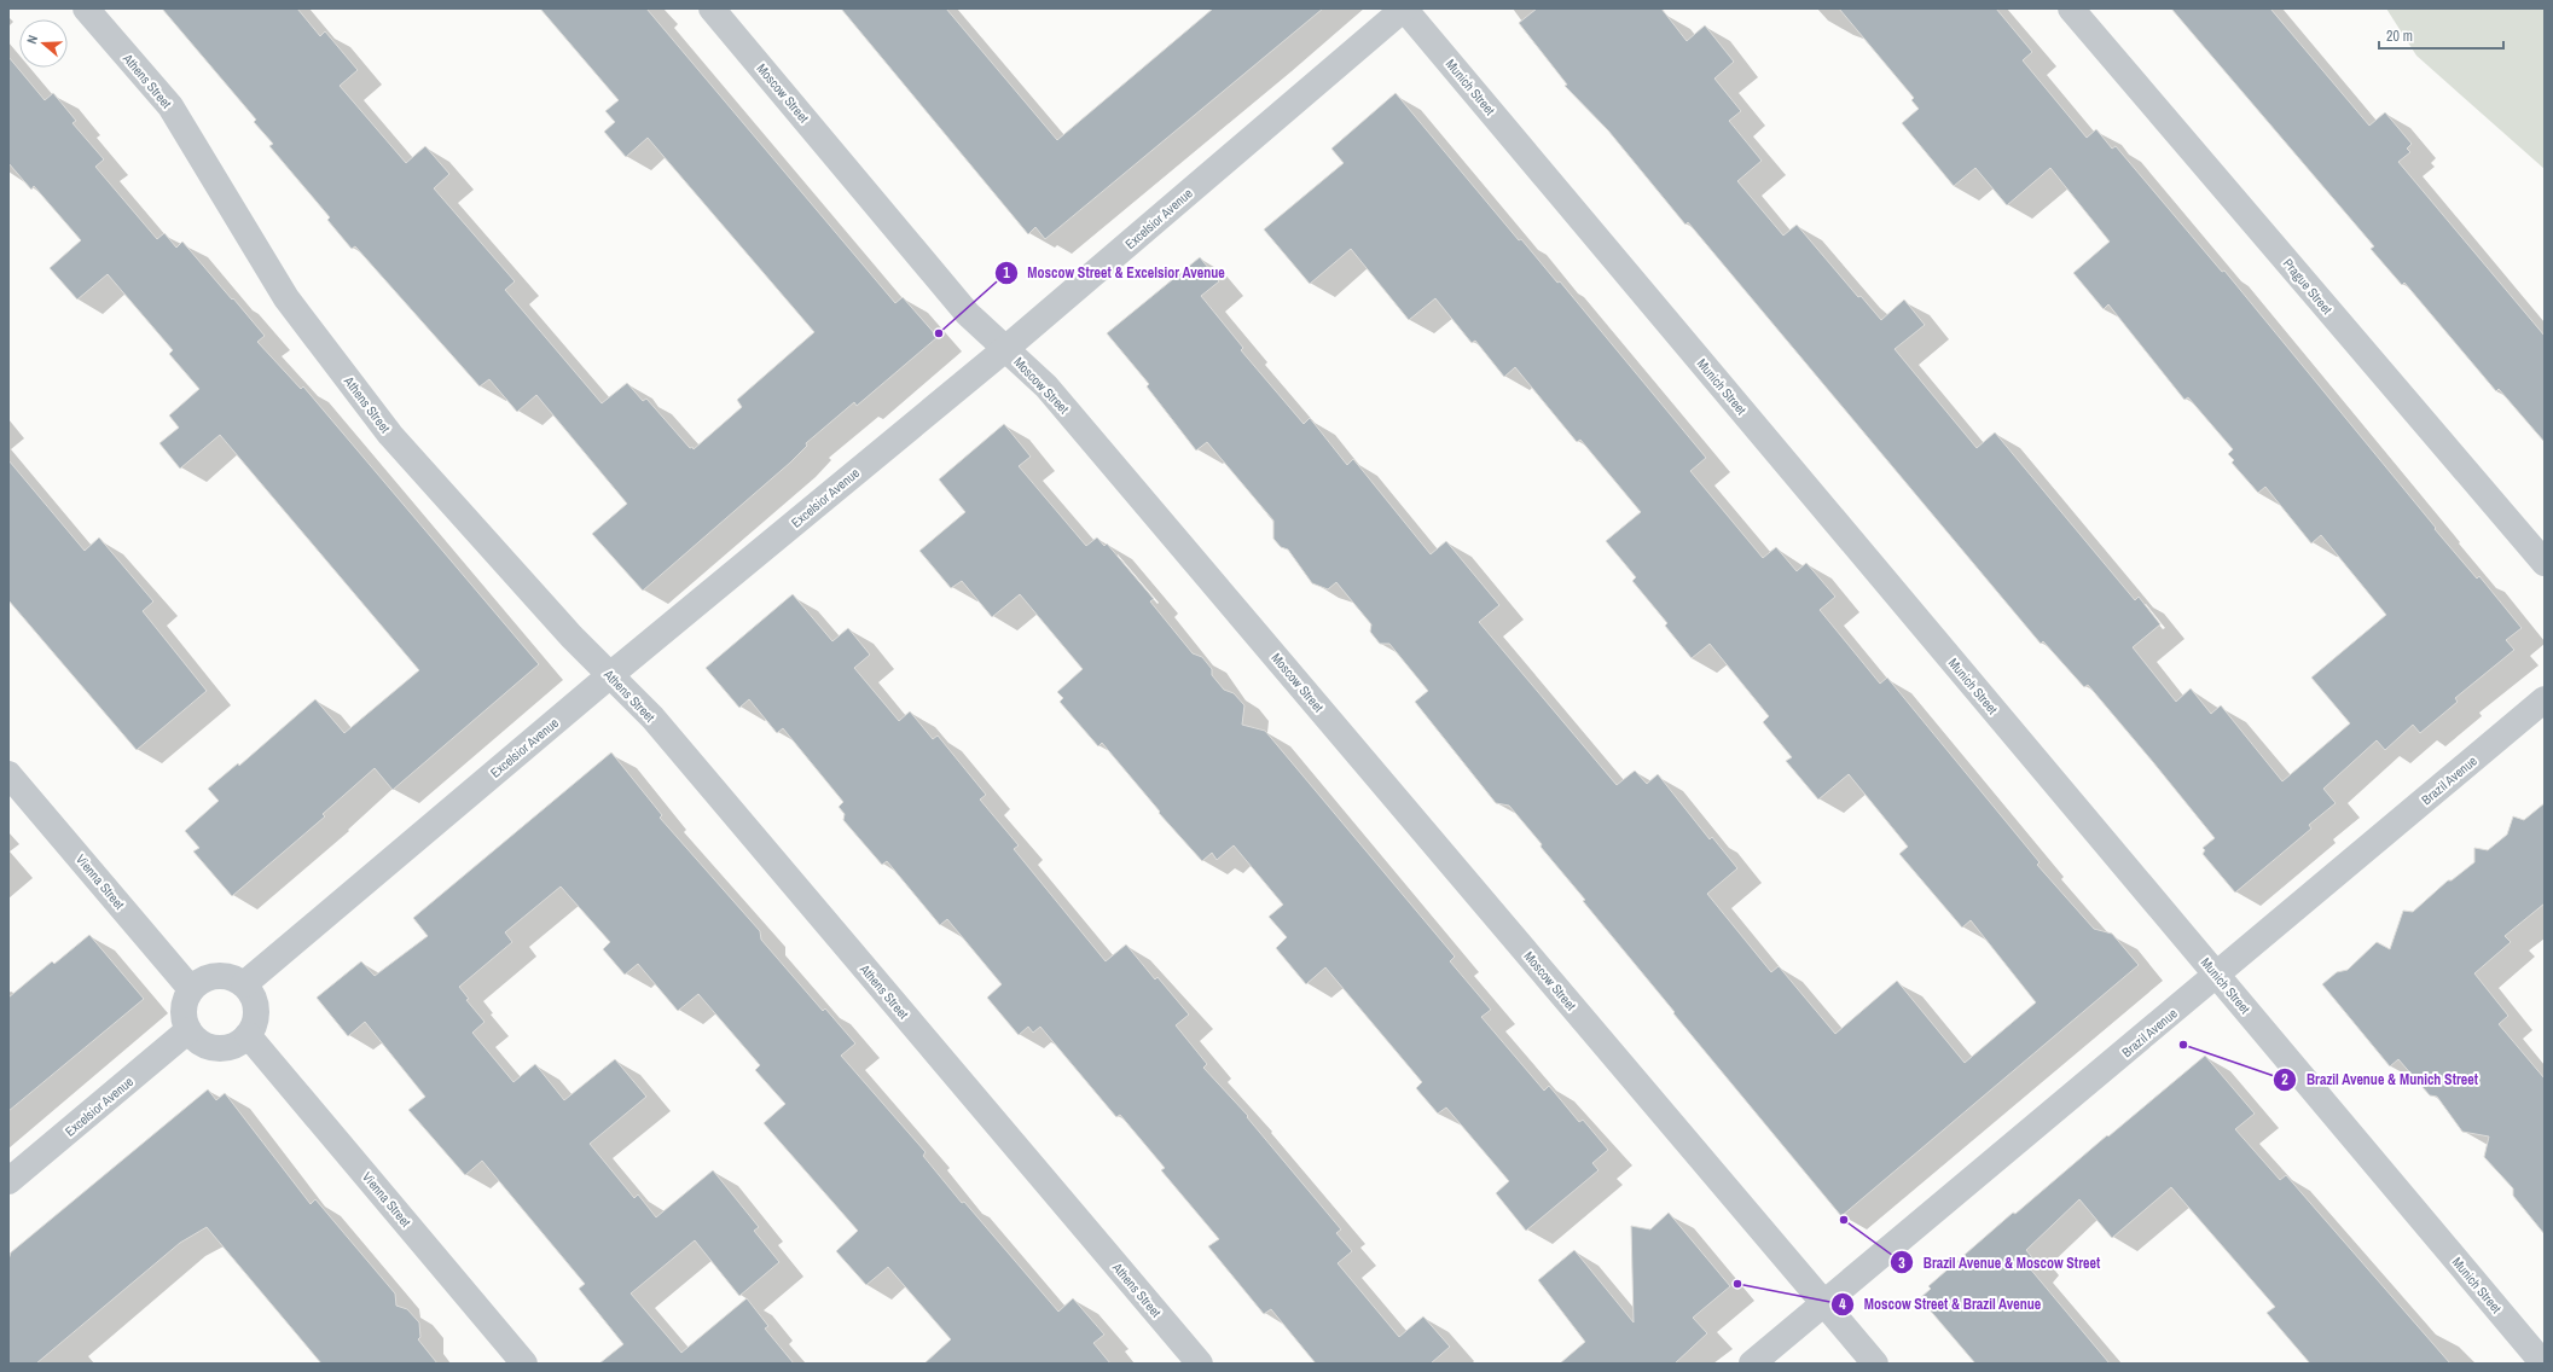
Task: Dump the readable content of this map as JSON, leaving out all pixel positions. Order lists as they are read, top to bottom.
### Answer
{
  "streets": {
    "street": [
      "Athens Street",
      "Munich Street",
      "Moscow Street",
      "Excelsior Avenue",
      "Prague Street",
      "Brazil Avenue",
      "Vienna Street"
    ]
  },
  "crossings": [
    ["Athens Street", "Excelsior Avenue"],
    ["Munich Street", "Excelsior Avenue"],
    ["Munich Street", "Brazil Avenue"],
    ["Moscow Street", "Excelsior Avenue"],
    ["Moscow Street", "Brazil Avenue"],
    ["Excelsior Avenue", "Vienna Street"]
  ],
  "places": [
    "Moscow Street & Excelsior Avenue",
    "Brazil Avenue & Munich Street",
    "Brazil Avenue & Moscow Street",
    "Moscow Street & Brazil Avenue"
  ],
  "scale_bar": "20 m",
  "north": "left"
}
